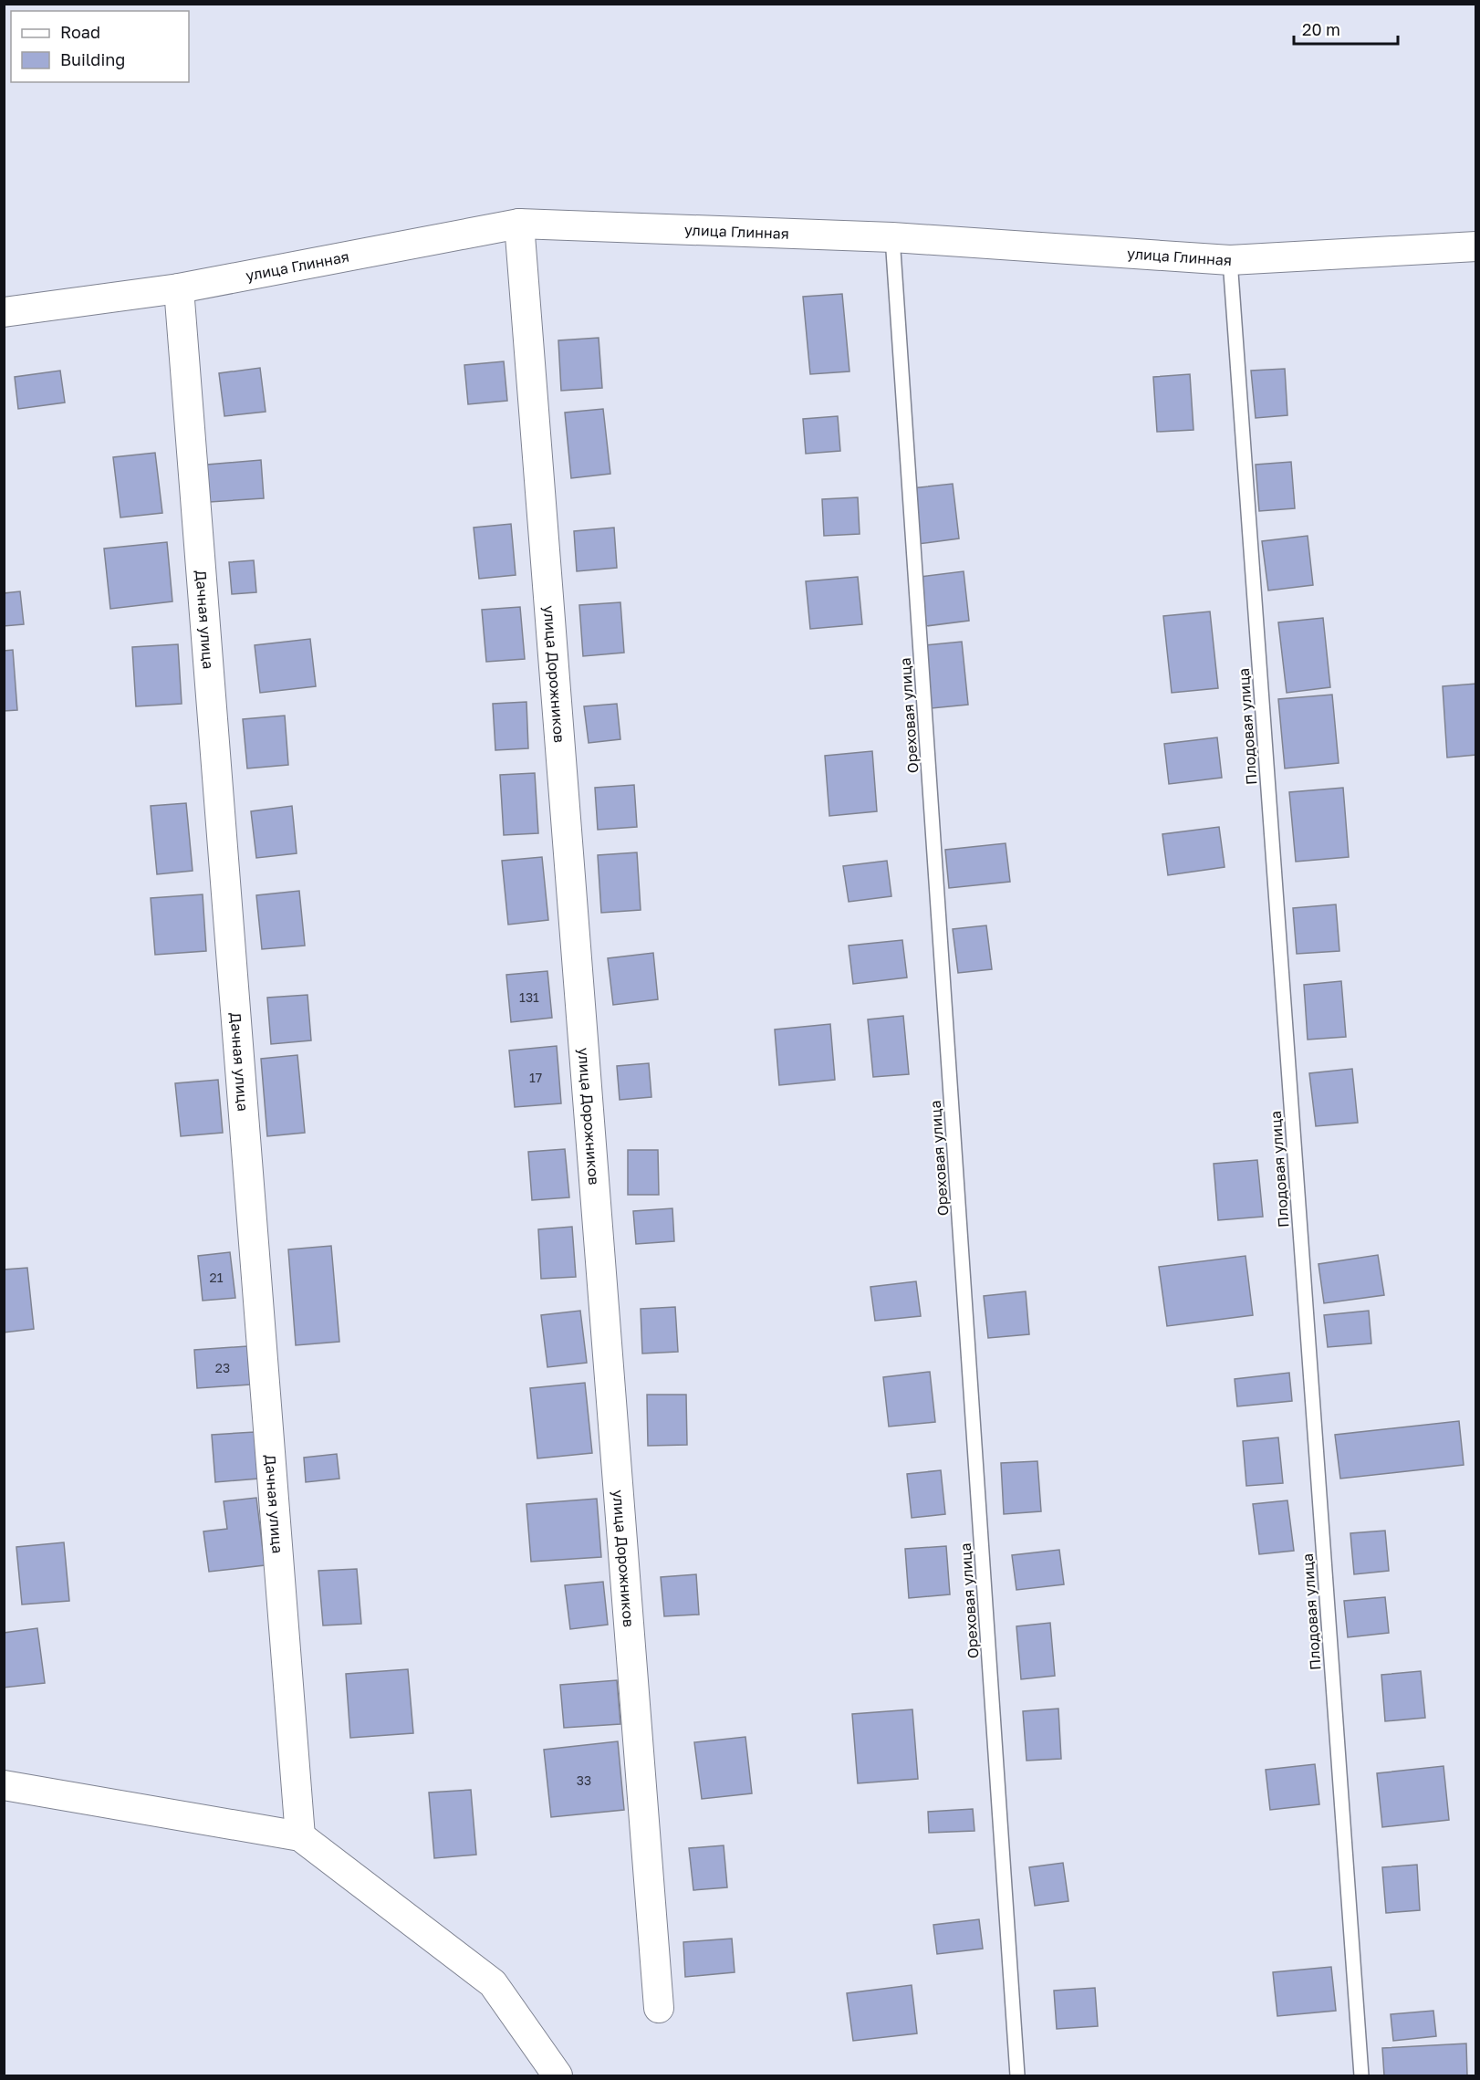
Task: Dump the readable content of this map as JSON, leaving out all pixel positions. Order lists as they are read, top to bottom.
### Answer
{
  "streets": {
    "street": ["улица Глинная", "Дачная улица", "улица Дорожников"],
    "lane": ["Ореховая улица", "Плодовая улица"]
  },
  "crossings": [
    ["улица Глинная", "Дачная улица"],
    ["улица Глинная", "улица Дорожников"],
    ["улица Глинная", "Ореховая улица"],
    ["улица Глинная", "Плодовая улица"]
  ],
  "house_numbers": [
    "131",
    "17",
    "21",
    "23",
    "33"
  ],
  "legend": ["Road", "Building"],
  "scale_bar": "20 m"
}
